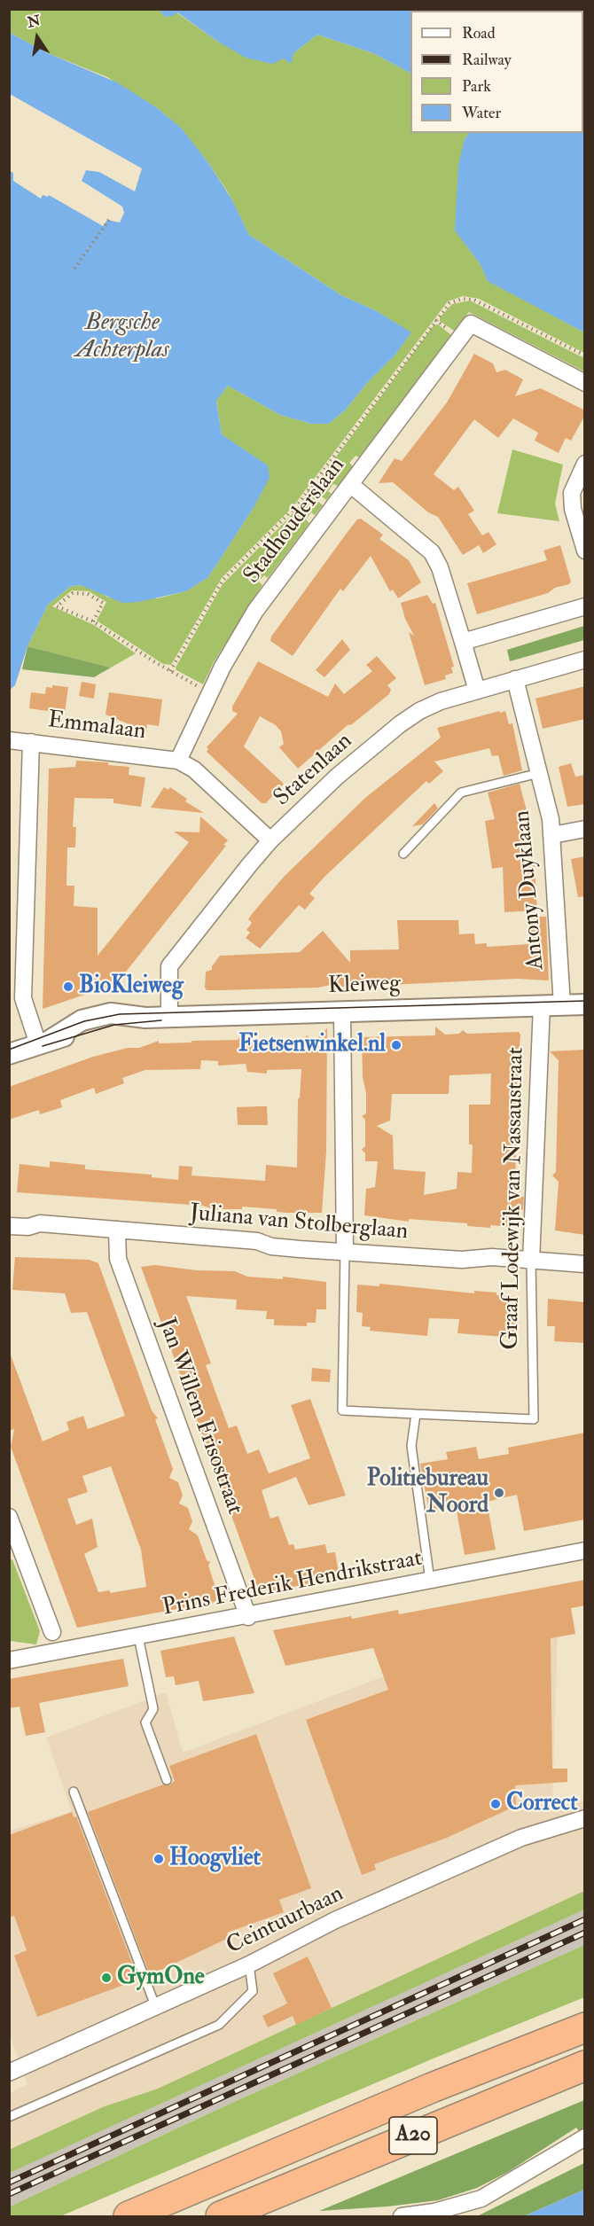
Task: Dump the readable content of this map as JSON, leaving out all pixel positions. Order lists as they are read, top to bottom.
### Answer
{
  "streets": {
    "highway": ["A20"],
    "street": [
      "Stadhouderslaan",
      "Emmalaan",
      "Statenlaan",
      "Antony Duyklaan",
      "Kleiweg",
      "Graaf Lodewijk van Nassaustraat",
      "Juliana van Stolberglaan",
      "Jan Willem Frisostraat",
      "Prins Frederik Hendrikstraat",
      "Ceintuurbaan"
    ]
  },
  "crossings": [
    ["Stadhouderslaan", "Emmalaan"],
    ["Statenlaan", "Antony Duyklaan"],
    ["Statenlaan", "Kleiweg"],
    ["Antony Duyklaan", "Kleiweg"],
    ["Kleiweg", "Graaf Lodewijk van Nassaustraat"],
    ["Graaf Lodewijk van Nassaustraat", "Juliana van Stolberglaan"],
    ["Juliana van Stolberglaan", "Jan Willem Frisostraat"],
    ["Jan Willem Frisostraat", "Prins Frederik Hendrikstraat"]
  ],
  "water": ["Bergsche Achterplas"],
  "places": [
    "BioKleiweg",
    "Fietsenwinkel.nl",
    "Politiebureau Noord",
    "Correct",
    "Hoogvliet",
    "GymOne"
  ],
  "legend": [
    "Road",
    "Railway",
    "Park",
    "Water"
  ],
  "north": "top"
}
